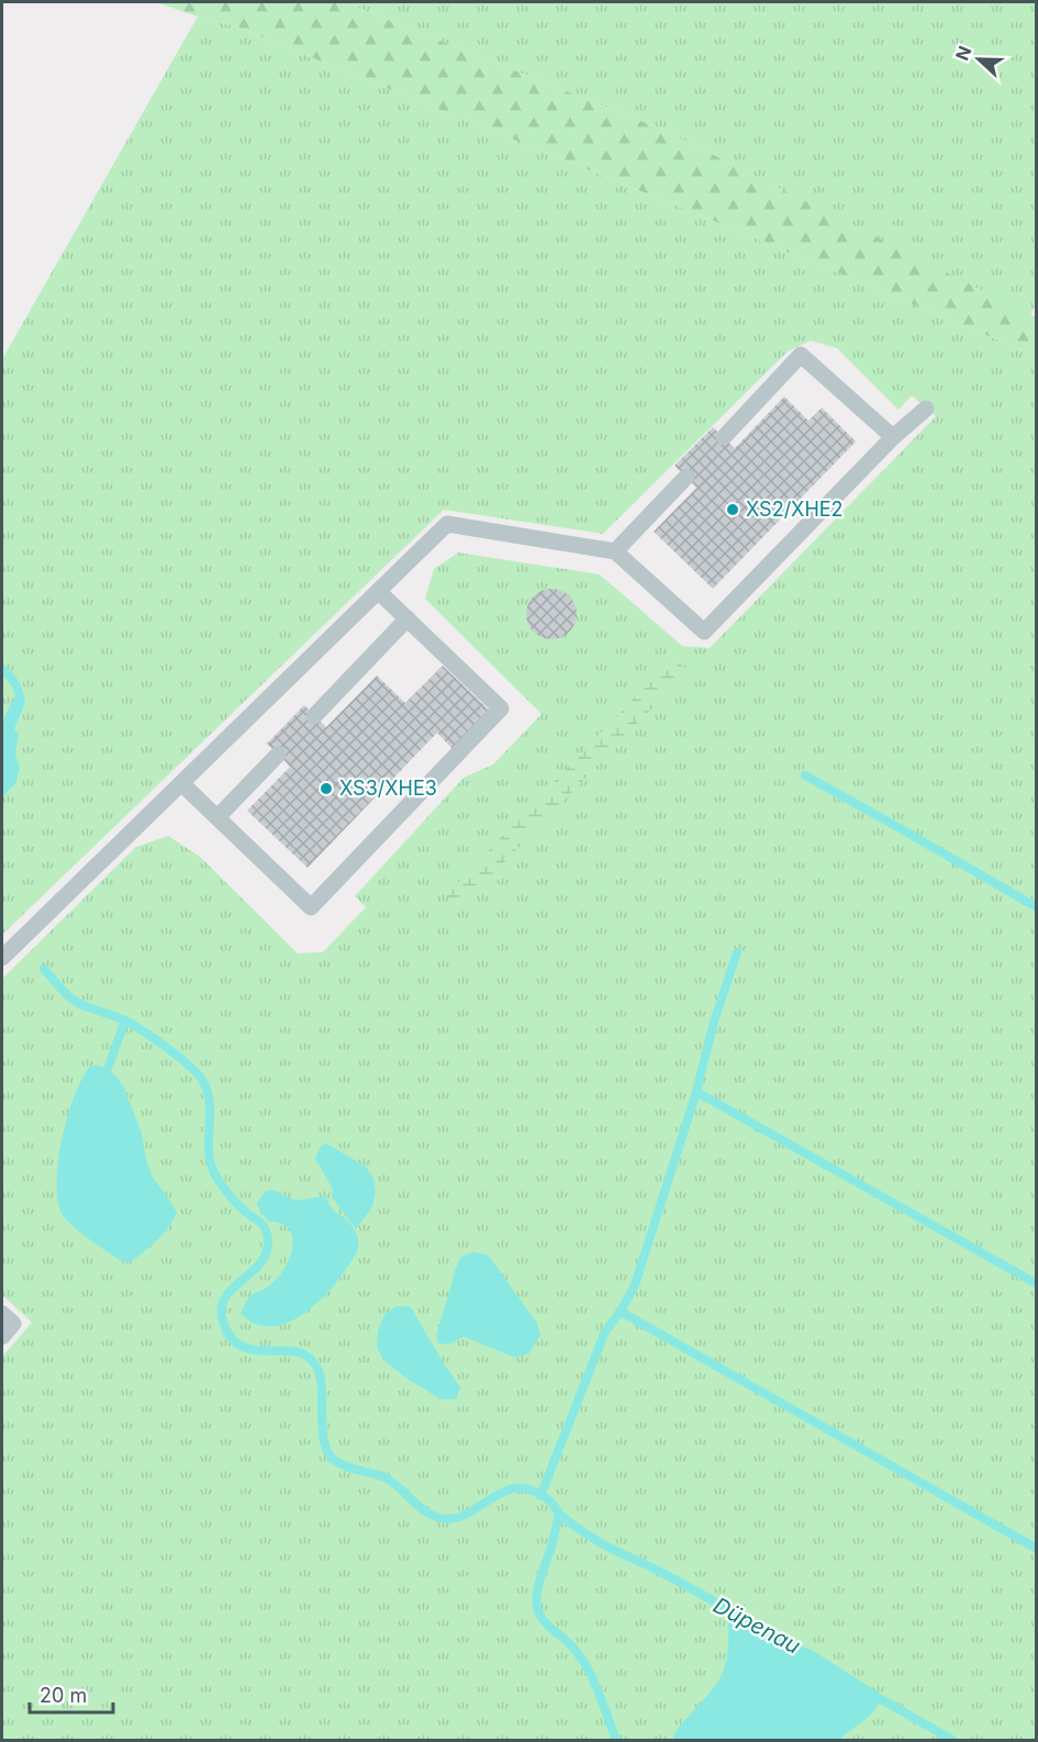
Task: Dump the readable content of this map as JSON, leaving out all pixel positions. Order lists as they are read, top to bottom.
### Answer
{
  "water": ["Düpenau"],
  "places": ["XS2/XHE2", "XS3/XHE3"],
  "scale_bar": "20 m",
  "north": "left"
}
